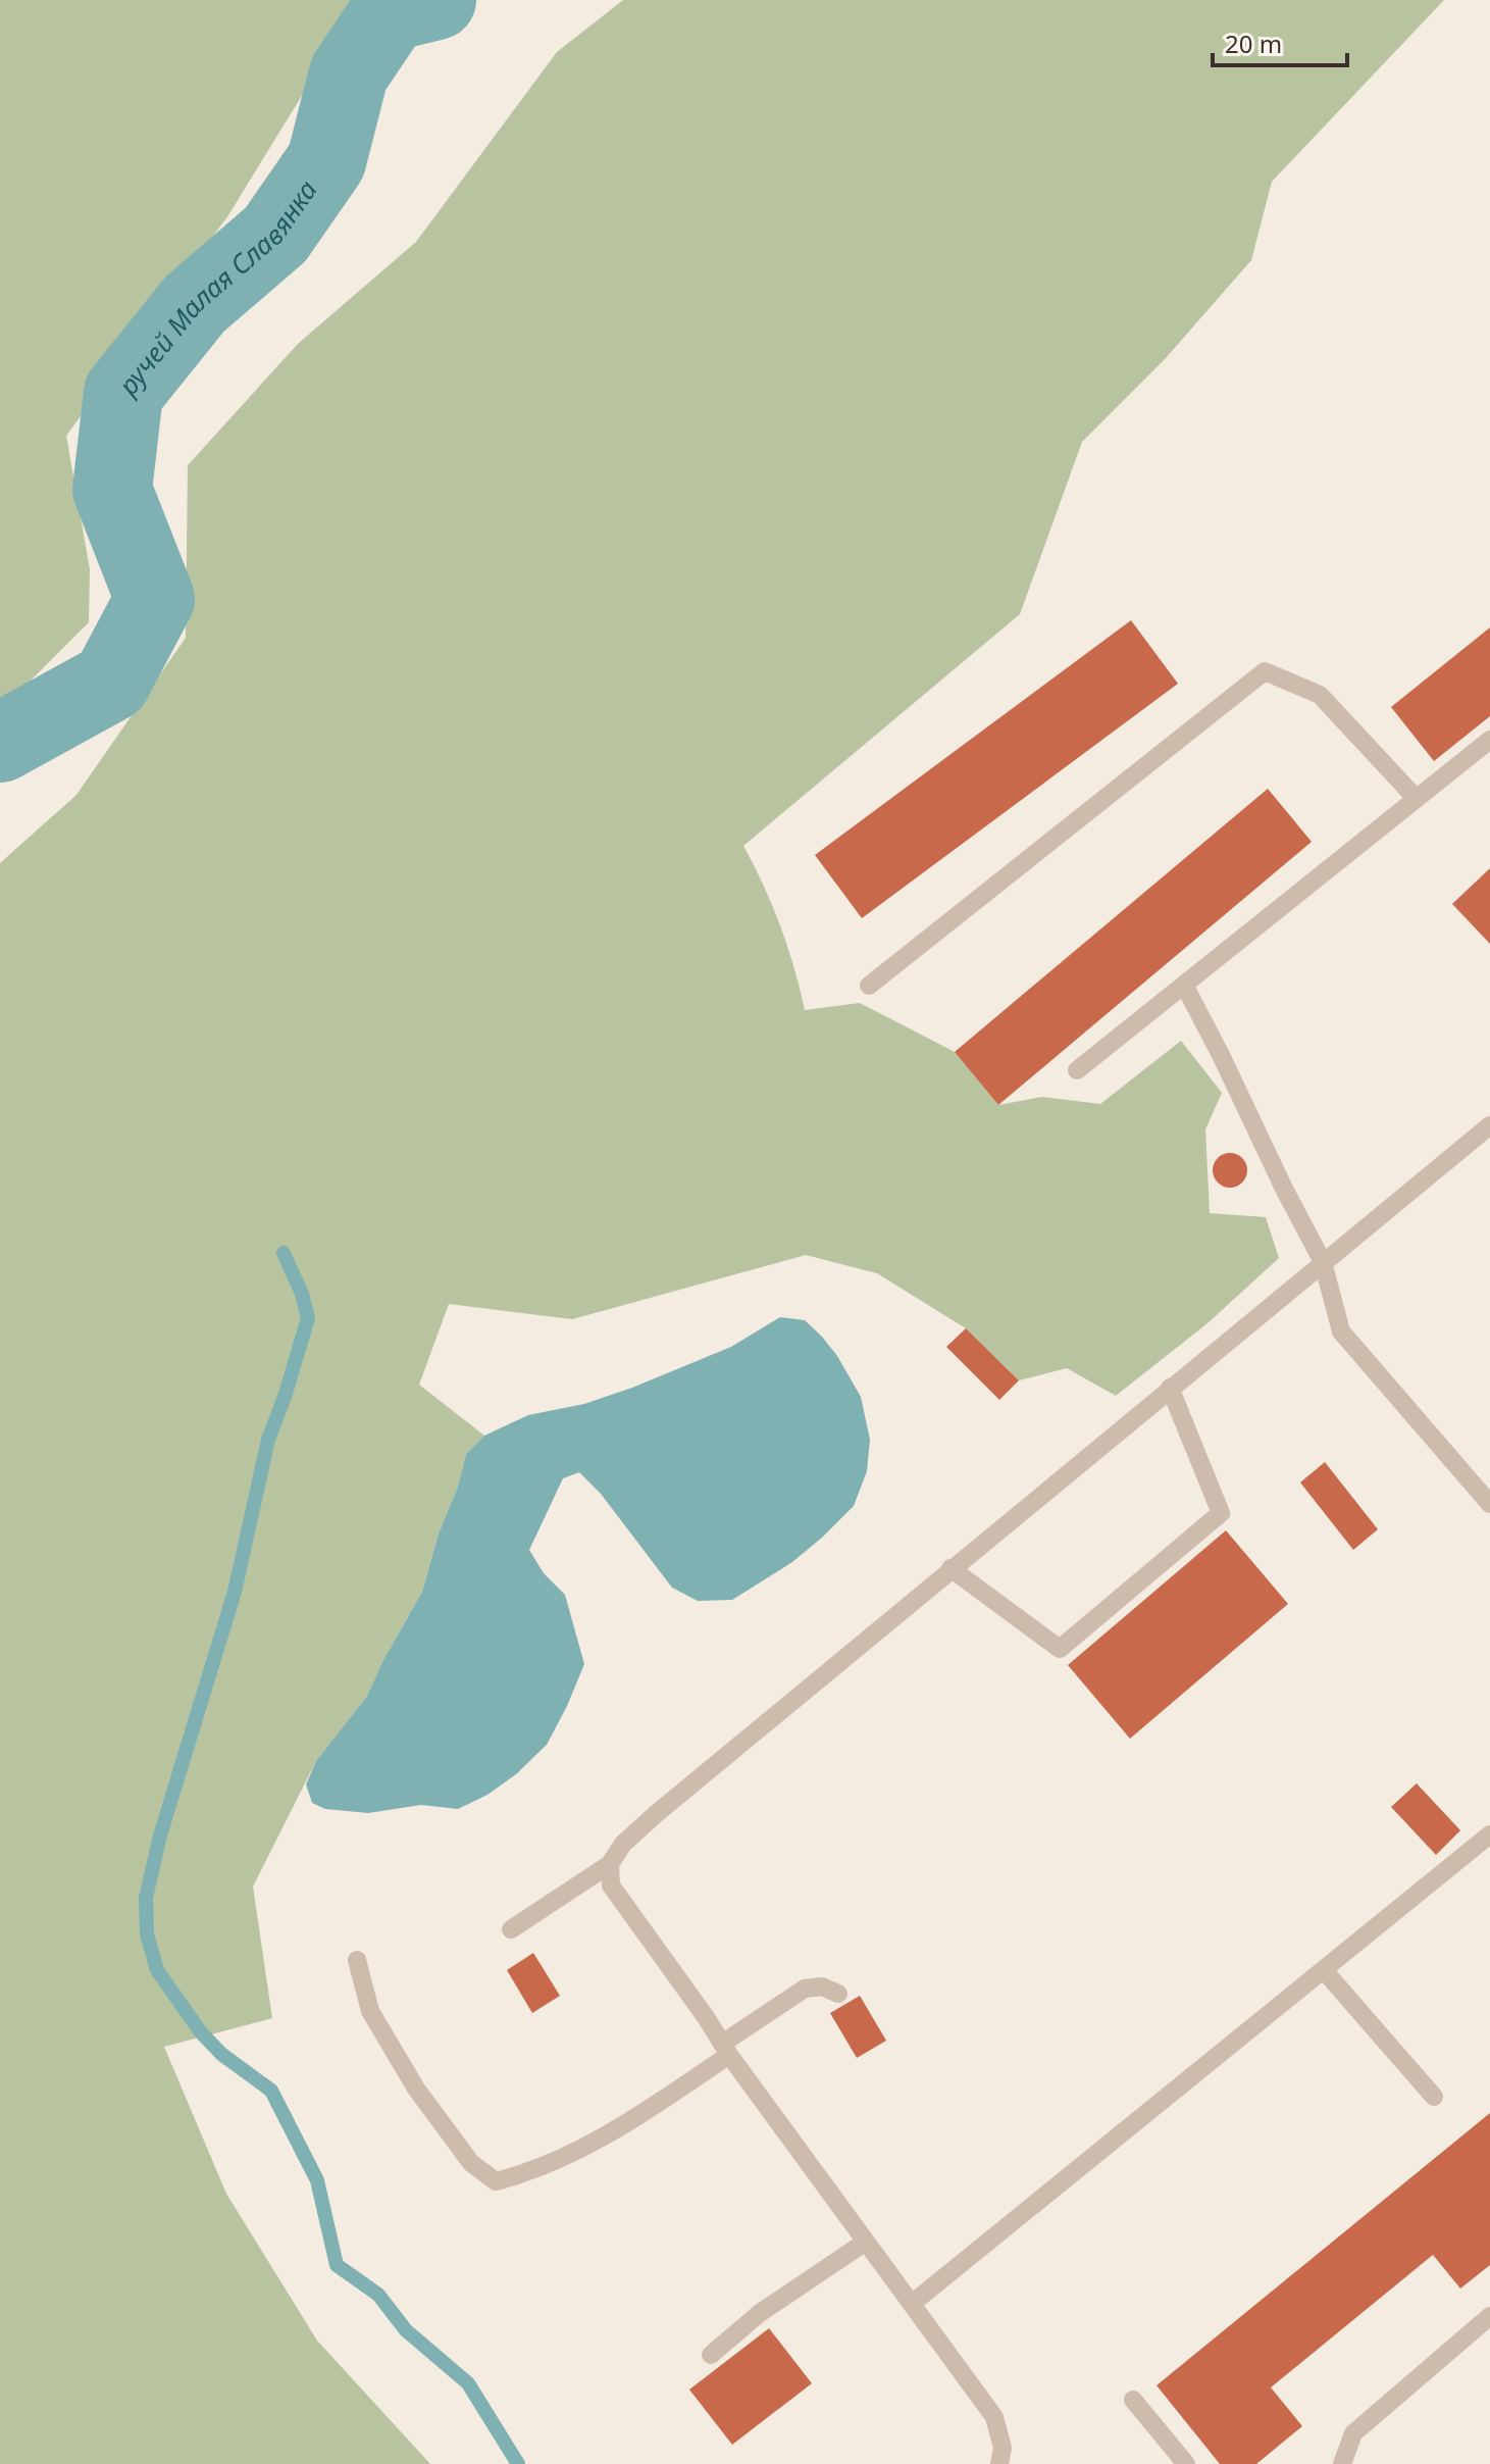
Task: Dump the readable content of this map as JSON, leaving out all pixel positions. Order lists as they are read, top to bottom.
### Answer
{
  "water": ["ручей Малая Славянка"],
  "scale_bar": "20 m"
}
